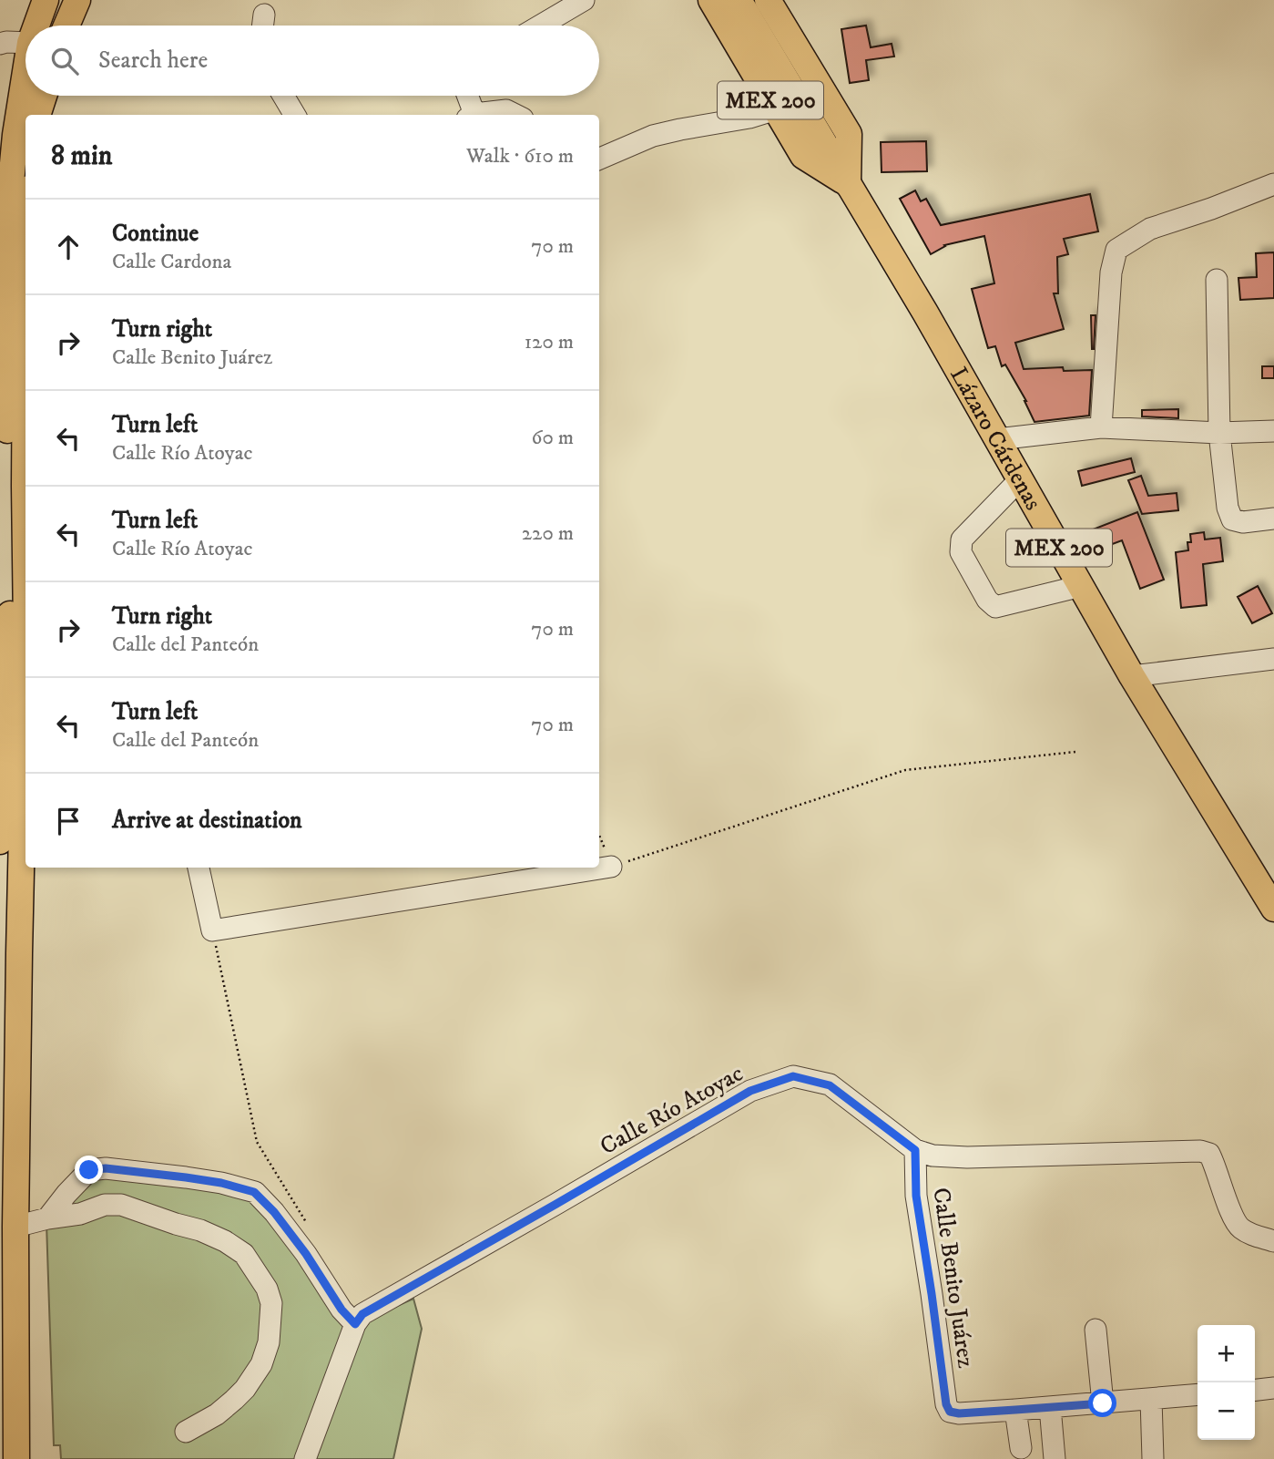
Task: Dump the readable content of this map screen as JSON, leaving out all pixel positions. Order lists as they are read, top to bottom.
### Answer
{
  "streets": {
    "main road": ["MEX 200", "Lázaro Cárdenas"],
    "street": ["Calle Río Atoyac", "Calle Benito Juárez"]
  },
  "crossings": [
    ["MEX 200", "Lázaro Cárdenas"],
    ["Calle Río Atoyac", "Calle Benito Juárez"]
  ],
  "page": {
    "search": "Search here",
    "heading": ["8 min", "Walk · 610 m"],
    "list": [
      ["Continue", "Calle Cardona", "70 m"],
      ["Turn right", "Calle Benito Juárez", "120 m"],
      ["Turn left", "Calle Río Atoyac", "60 m"],
      ["Turn left", "Calle Río Atoyac", "220 m"],
      ["Turn right", "Calle del Panteón", "70 m"],
      ["Turn left", "Calle del Panteón", "70 m"],
      "Arrive at destination"
    ],
    "map_buttons": ["+", "−"]
  }
}
